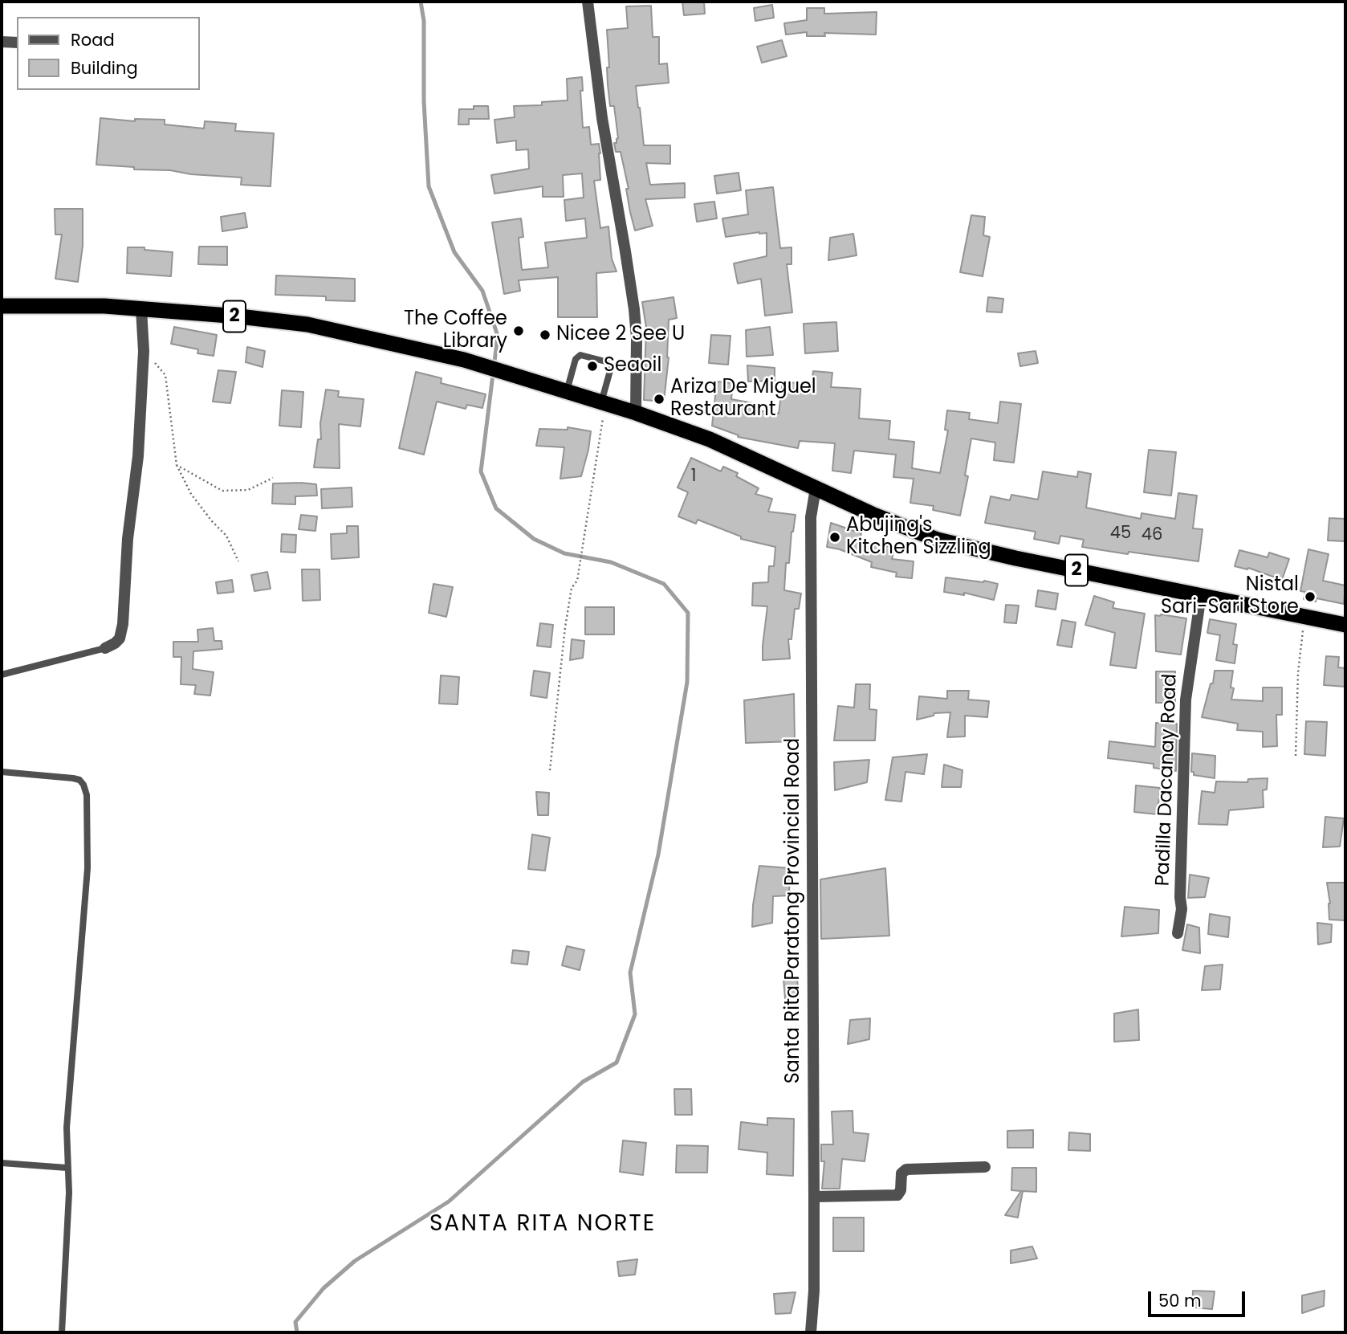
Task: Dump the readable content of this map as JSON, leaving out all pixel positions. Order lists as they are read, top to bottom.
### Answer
{
  "streets": {
    "highway": ["2"],
    "street": ["Padilla Dacanay Road", "Santa Rita Paratong Provincial Road"]
  },
  "crossings": [
    ["2", "Padilla Dacanay Road"],
    ["2", "Santa Rita Paratong Provincial Road"]
  ],
  "districts": ["SANTA RITA NORTE"],
  "places": [
    "The Coffee Library",
    "Nicee 2 See U",
    "Seaoil",
    "Ariza De Miguel Restaurant",
    "Abujing's Kitchen Sizzling",
    "Nistal Sari-Sari Store"
  ],
  "house_numbers": ["1", "45", "46"],
  "legend": ["Road", "Building"],
  "scale_bar": "50 m"
}
